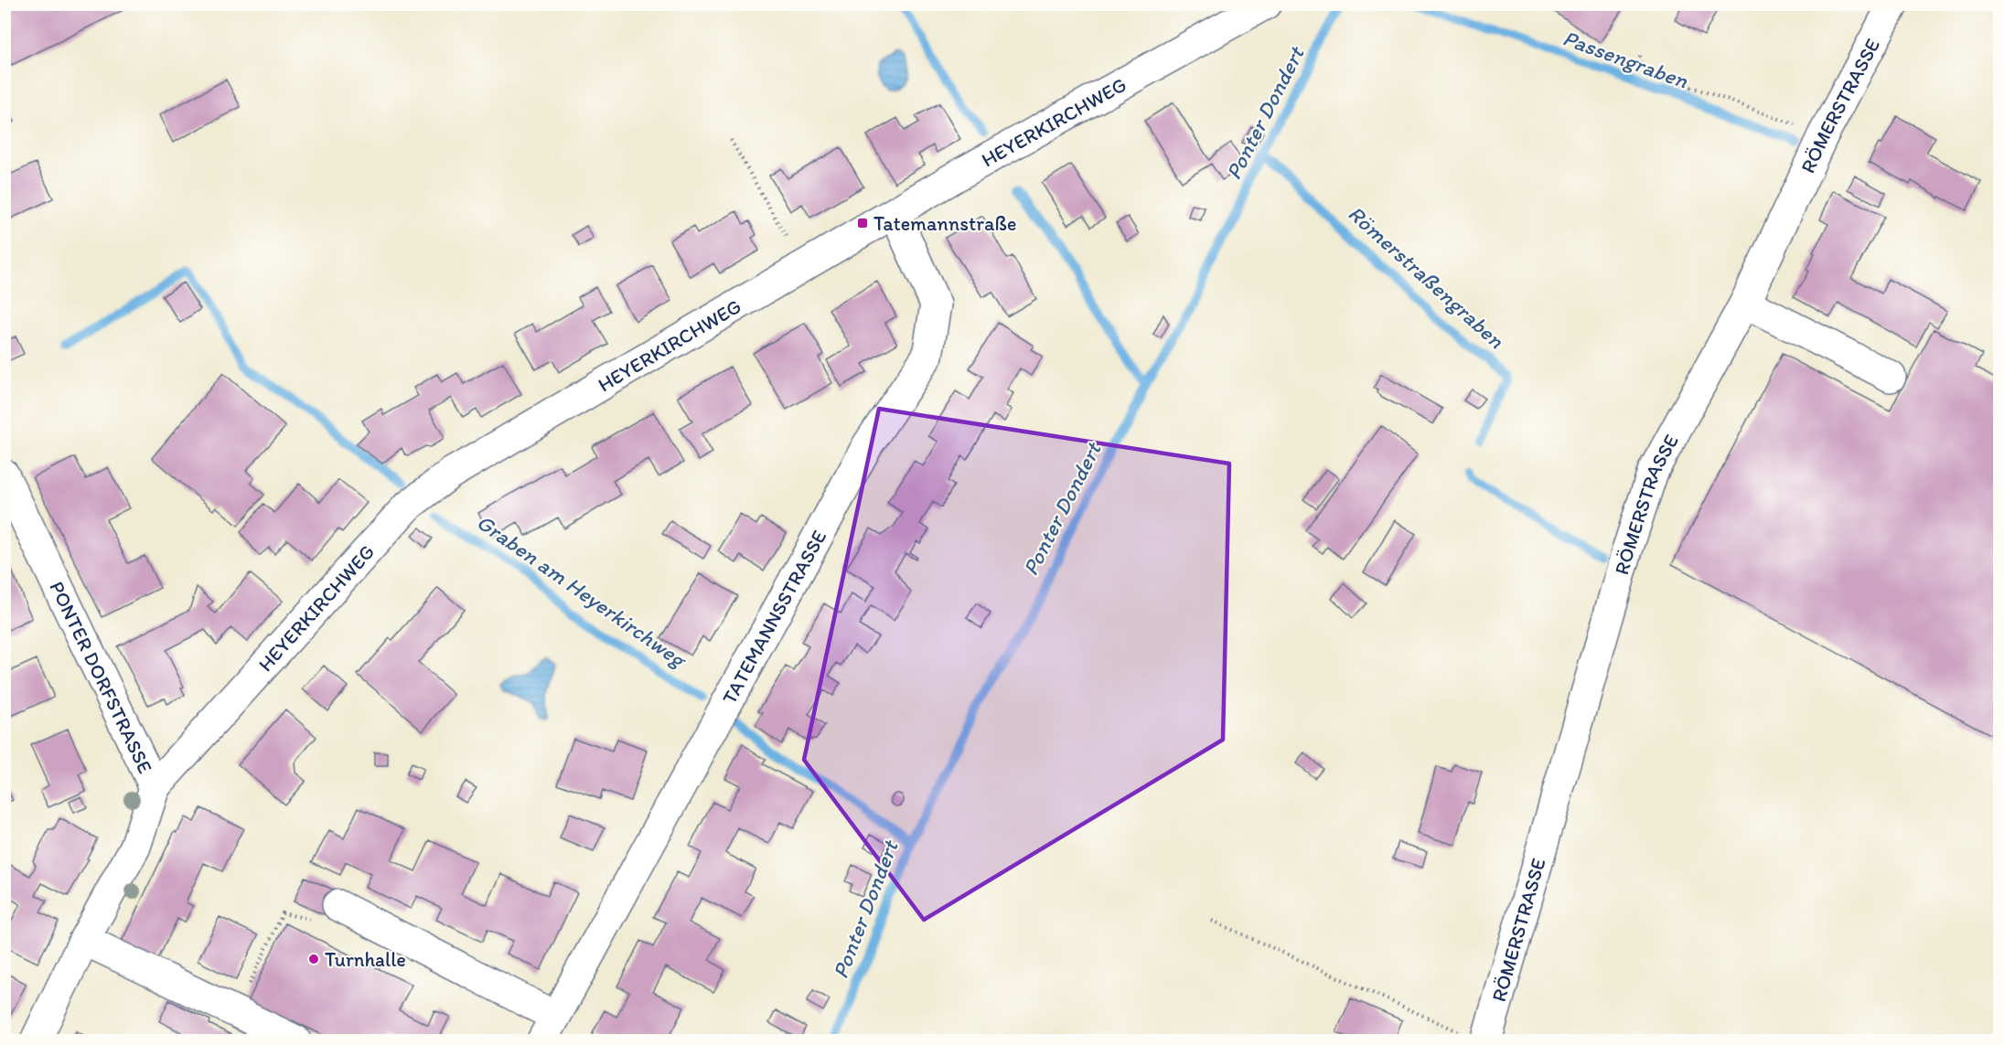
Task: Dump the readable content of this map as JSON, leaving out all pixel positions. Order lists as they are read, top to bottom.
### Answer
{
  "streets": {
    "street": [
      "RÖMERSTRASSE",
      "HEYERKIRCHWEG",
      "TATEMANNSSTRASSE",
      "PONTER DORFSTRASSE"
    ]
  },
  "crossings": [
    ["HEYERKIRCHWEG", "TATEMANNSSTRASSE"],
    ["HEYERKIRCHWEG", "PONTER DORFSTRASSE"]
  ],
  "water": [
    "Passengraben",
    "Ponter Dondert",
    "Römerstraßengraben",
    "Graben am Heyerkirchweg"
  ],
  "places": {
    "transit": ["Tatemannstraße"],
    "other": ["Turnhalle"]
  }
}
